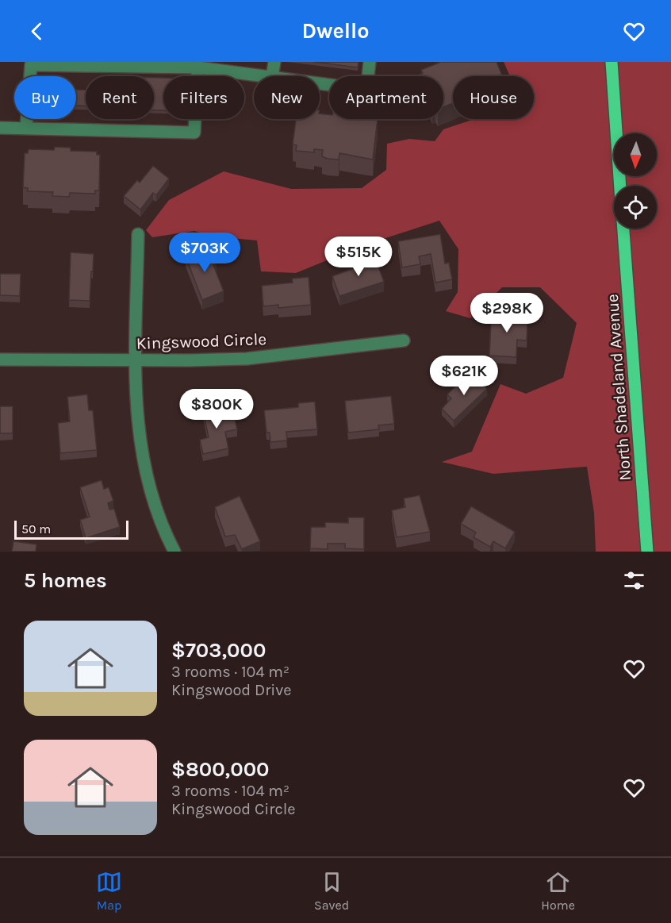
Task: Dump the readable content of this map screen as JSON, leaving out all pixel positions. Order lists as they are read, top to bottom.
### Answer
{
  "streets": {
    "main road": ["North Shadeland Avenue"],
    "street": ["Kingswood Circle"]
  },
  "scale_bar": "50 m",
  "north": "bottom",
  "page": {
    "header": "Dwello",
    "chip": [
      "Buy",
      "Rent",
      "Filters",
      "New",
      "Apartment",
      "House"
    ],
    "price": [
      "$703K",
      "$515K",
      "$298K",
      "$621K",
      "$800K"
    ],
    "scale": "50 m",
    "heading": "5 homes",
    "list": [
      {
        "name": "$703,000",
        "note": "3 rooms · 104 m² · Kingswood Drive"
      },
      {
        "name": "$800,000",
        "note": "3 rooms · 104 m² · Kingswood Circle"
      }
    ],
    "tabs": ["Map", "Saved", "Home"]
  }
}
